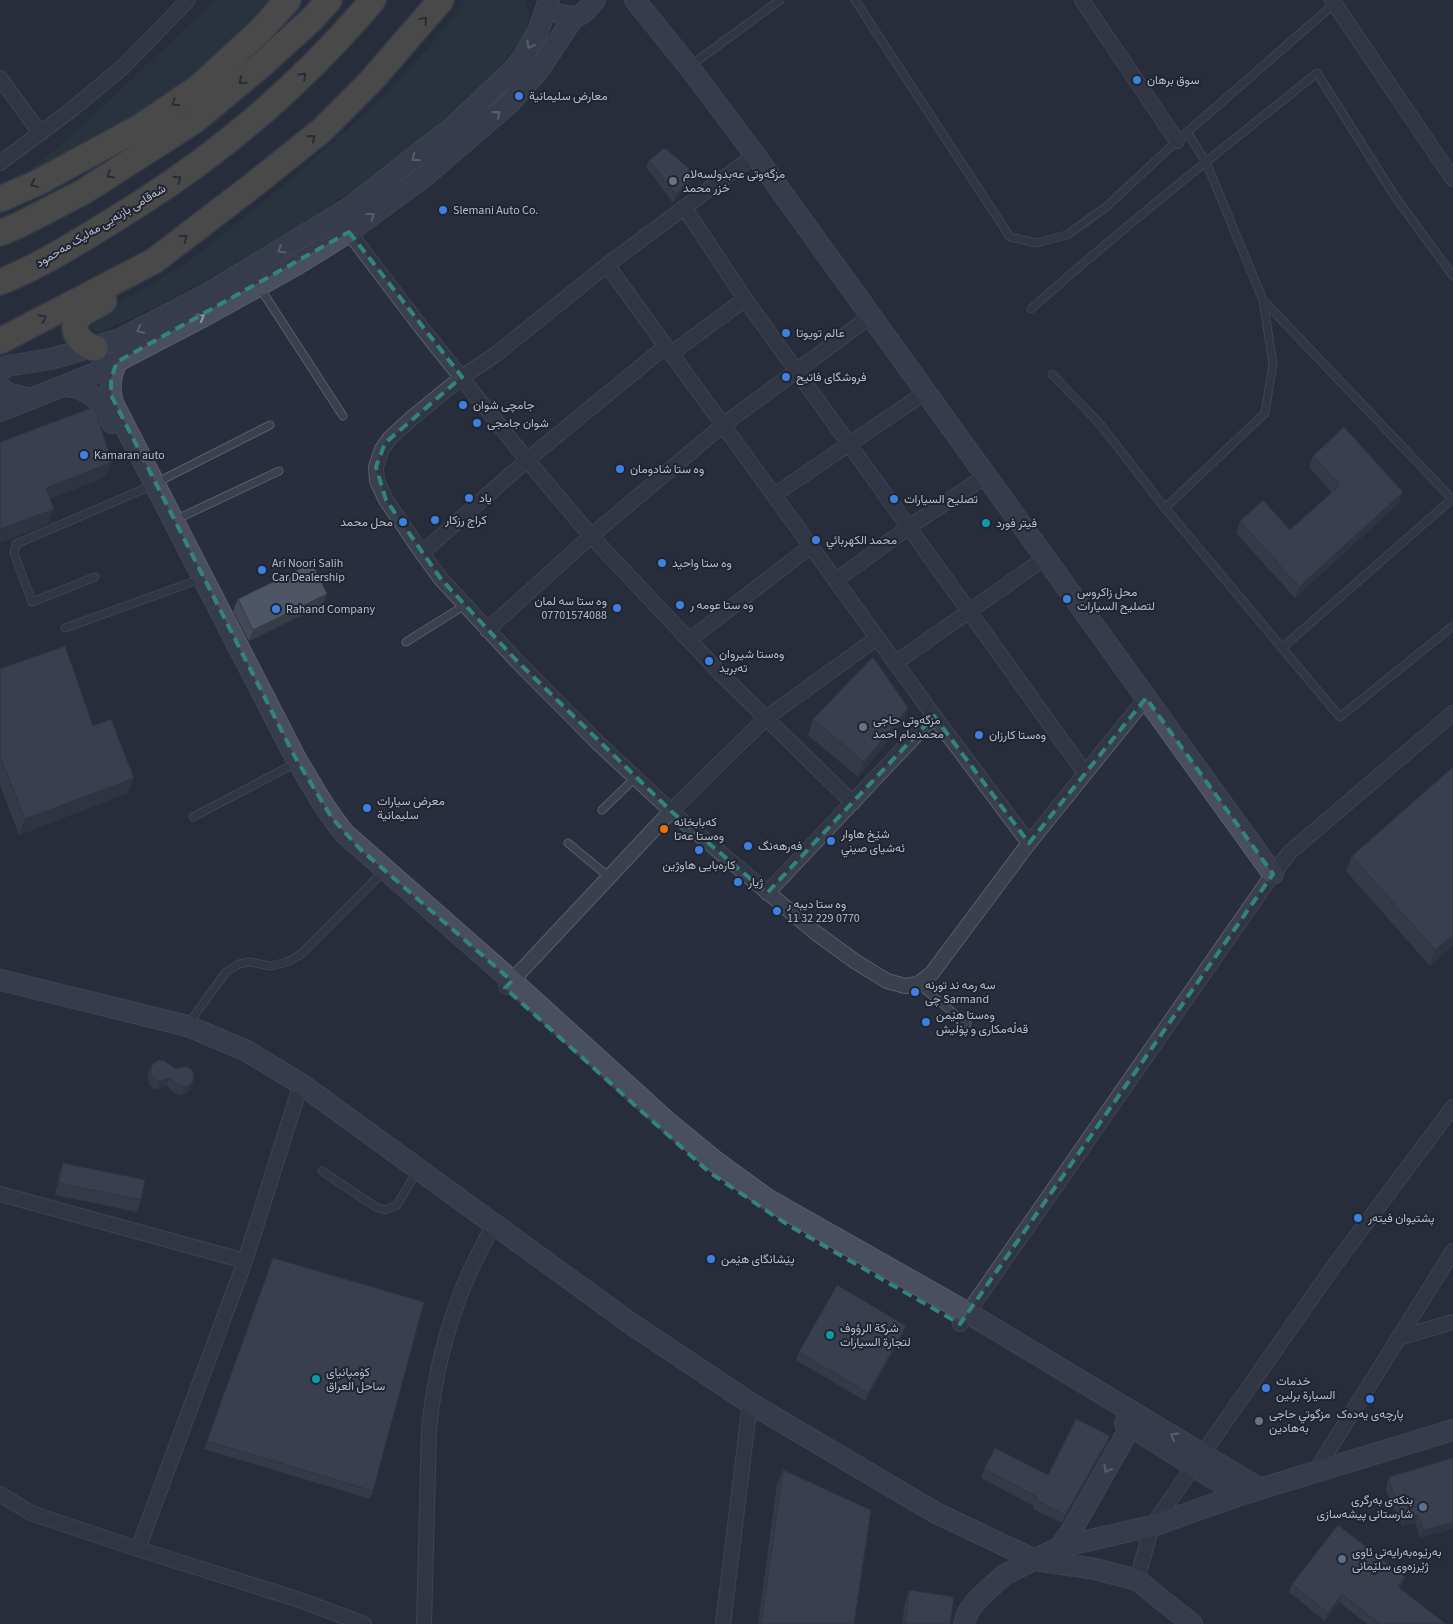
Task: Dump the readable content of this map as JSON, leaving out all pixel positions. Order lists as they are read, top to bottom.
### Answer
{
  "streets": {
    "highway": ["شەقامی بازنەیی مەلیک مەحمود"]
  },
  "places": [
    "سوق برهان",
    "معارض سليمانية",
    "مزگەوتی عەبدولسەلام خزر محمد",
    "Slemani Auto Co.",
    "عالم تويوتا",
    "فروشگاى فاتيح",
    "جامچی شوان",
    "شوان جامجی",
    "Kamaran auto",
    "وه ستا شادومان",
    "ياد",
    "تصليح السيارات",
    "كراج رزكار",
    "محل محمد",
    "فيتر فورد",
    "محمد الكهربائي",
    "وه ستا واحید",
    "Ari Noori Salih Car Dealership",
    "محل زاكروس لتصليح السيارات",
    "وه ستا عومه ر",
    "وه ستا سه لمان 07701574088",
    "Rahand Company",
    "وەستا شیروان تەبرید",
    "مزگەوتی حاجی محمدمام احمد",
    "وەستا کارزان",
    "معرض سيارات سليمانية",
    "کەبابخانە وەستا عەتا",
    "شێخ هاوار ئەشیای صيني",
    "فەرهەنگ",
    "كارەبایی هاوژین",
    "ژیار",
    "وه ستا دیبه ر 11 32 229 0770",
    "سه رمه ند تورنه چی Sarmand",
    "وەستا هێمن قەڵەمکاری و پۆڵیش",
    "پشتیوان فیتەر",
    "پێشانگای هێمن",
    "شركة الرؤوف لتجارة السيارات",
    "کۆمپانیای ساحل العراق",
    "خدمات السیارة برلین",
    "پارچەی یەدەک",
    "مزگوتي حاجی بەهادین",
    "بنکەی بەرگری شارستانی پیشەسازی",
    "بەرێوەبەرایەتی ئاوی ژێرزەوی سلێمانی"
  ]
}
